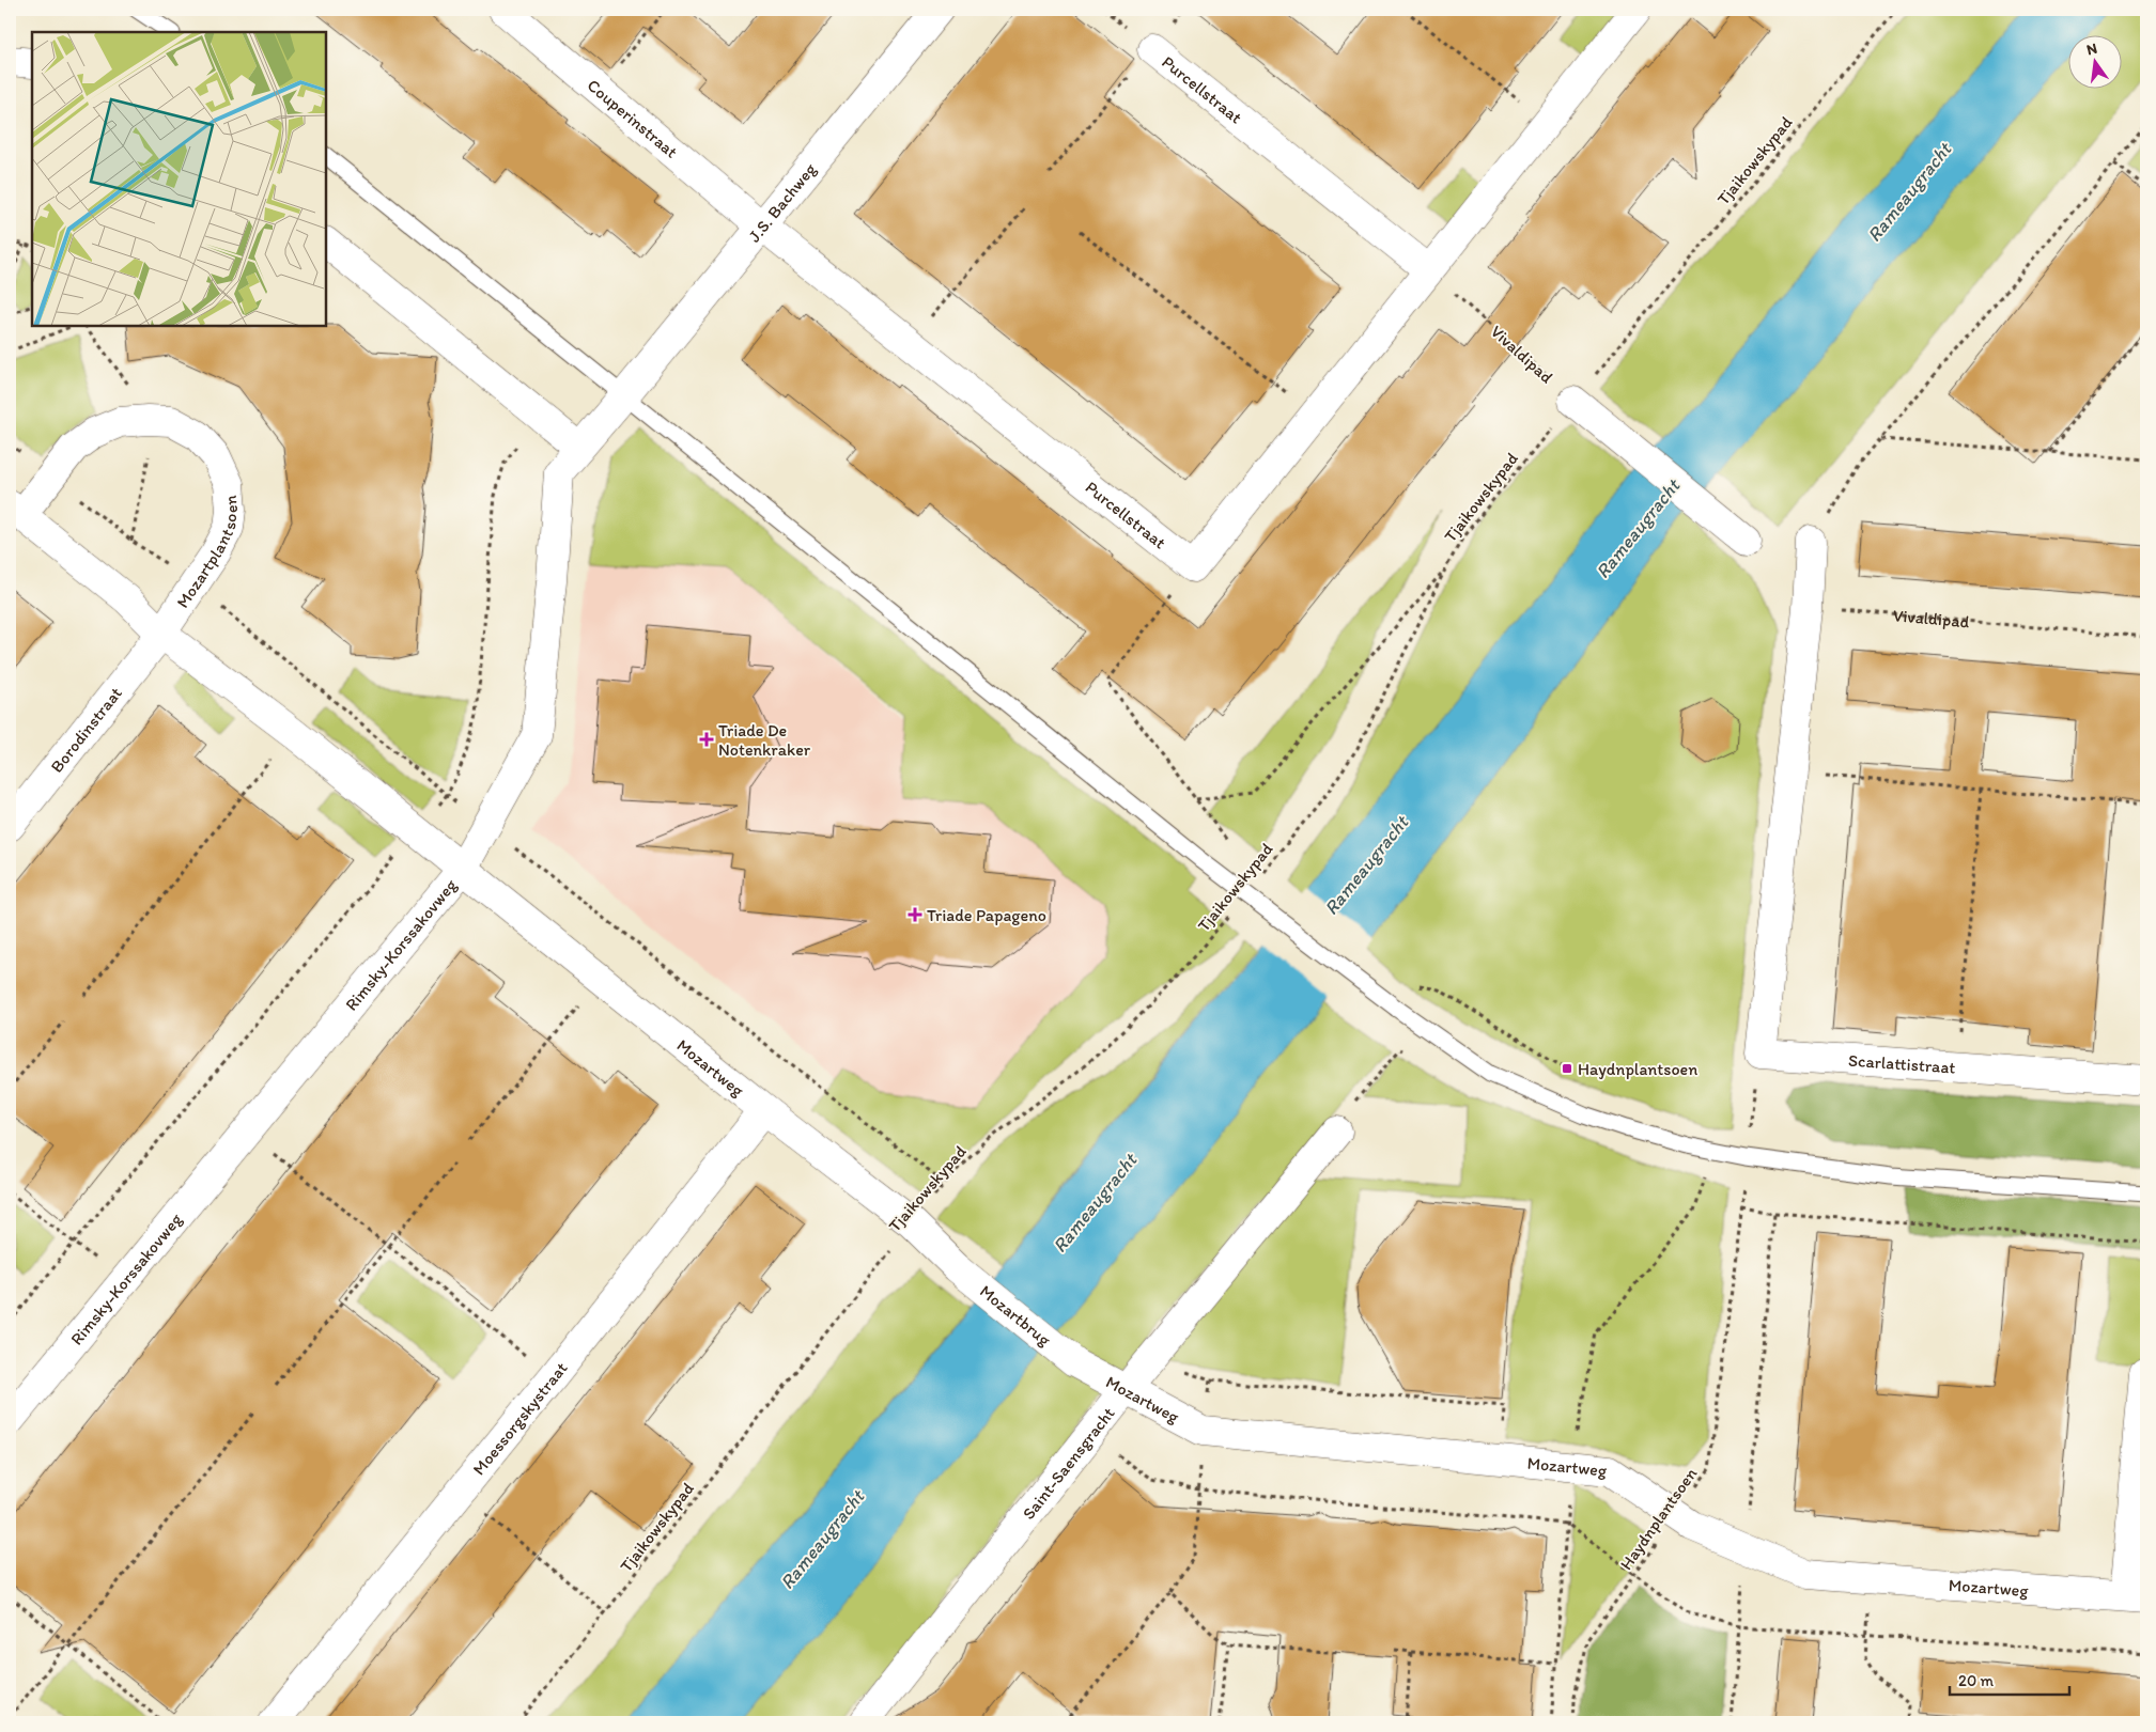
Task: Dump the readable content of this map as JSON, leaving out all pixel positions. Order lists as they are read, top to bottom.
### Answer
{
  "streets": {
    "street": [
      "Purcellstraat",
      "Couperinstraat",
      "J.S. Bachweg",
      "Mozartplantsoen",
      "Borodinstraat",
      "Rimsky-Korssakovweg",
      "Scarlattistraat",
      "Mozartweg",
      "Mozartbrug",
      "Moessorgskystraat",
      "Saint-Saensgracht"
    ],
    "path": ["Tjaikowskypad", "Vivaldipad", "Haydnplantsoen"]
  },
  "crossings": [
    ["Purcellstraat", "Couperinstraat"],
    ["Purcellstraat", "J.S. Bachweg"],
    ["Purcellstraat", "Vivaldipad"],
    ["Couperinstraat", "J.S. Bachweg"],
    ["Tjaikowskypad", "Vivaldipad"],
    ["Tjaikowskypad", "Mozartweg"],
    ["J.S. Bachweg", "Rimsky-Korssakovweg"],
    ["Mozartplantsoen", "Borodinstraat"],
    ["Mozartplantsoen", "Rimsky-Korssakovweg"],
    ["Mozartplantsoen", "Mozartweg"],
    ["Rimsky-Korssakovweg", "Mozartweg"],
    ["Mozartweg", "Mozartbrug"],
    ["Mozartweg", "Moessorgskystraat"],
    ["Mozartweg", "Saint-Saensgracht"],
    ["Mozartweg", "Haydnplantsoen"]
  ],
  "water": ["Rameaugracht"],
  "places": {
    "health": ["Triade De Notenkraker", "Triade Papageno"],
    "transit": ["Haydnplantsoen"]
  },
  "scale_bar": "20 m",
  "north": "top"
}
